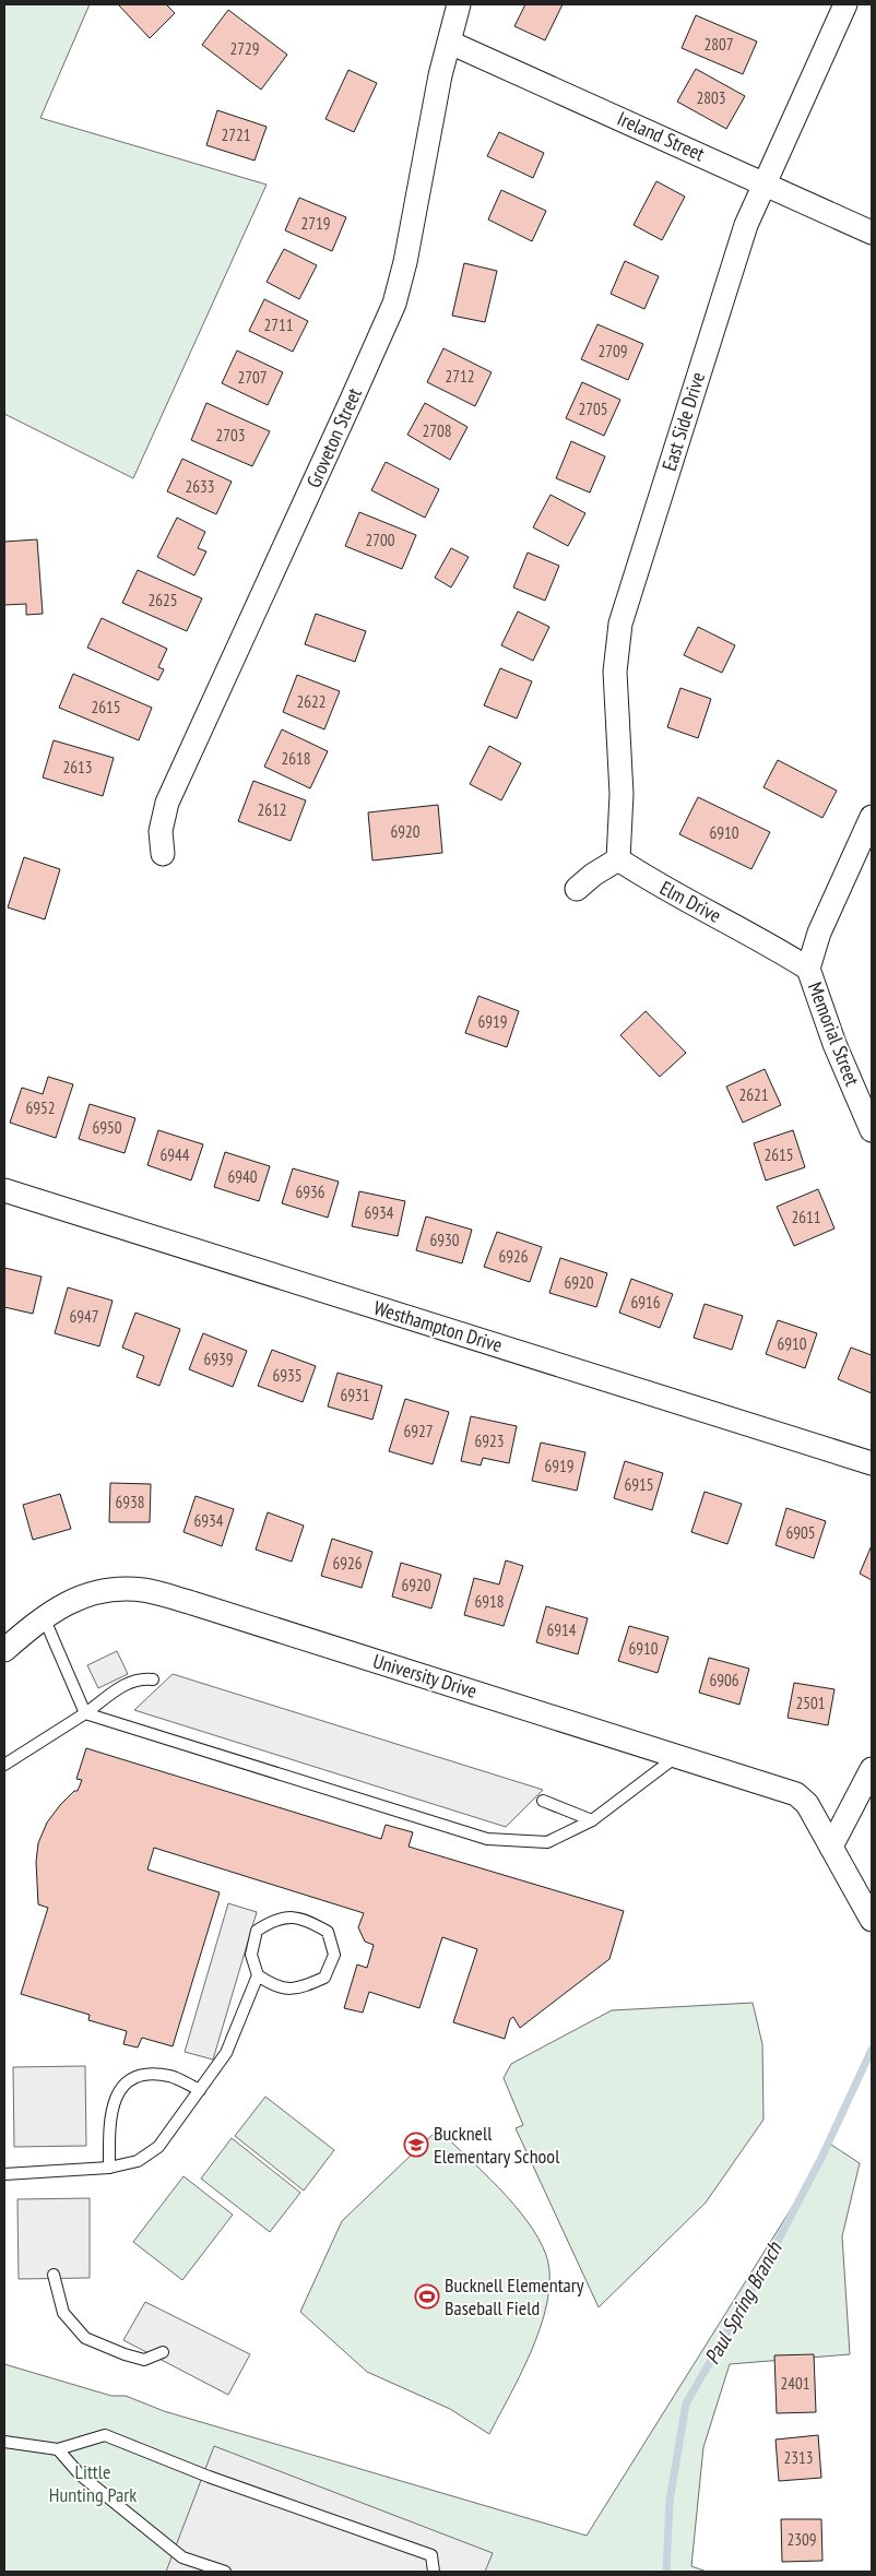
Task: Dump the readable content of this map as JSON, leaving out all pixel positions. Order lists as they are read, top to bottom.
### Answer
{
  "streets": {
    "street": [
      "Ireland Street",
      "East Side Drive",
      "Groveton Street",
      "Elm Drive",
      "Memorial Street",
      "Westhampton Drive",
      "University Drive"
    ]
  },
  "crossings": [
    ["Ireland Street", "East Side Drive"],
    ["Ireland Street", "Groveton Street"],
    ["East Side Drive", "Elm Drive"],
    ["Elm Drive", "Memorial Street"]
  ],
  "water": ["Paul Spring Branch"],
  "parks": ["Little Hunting Park"],
  "places": {
    "school or university": ["Bucknell Elementary School"],
    "sports": ["Bucknell Elementary Baseball Field"]
  },
  "house_numbers": [
    "2807",
    "2729",
    "2803",
    "2721",
    "2719",
    "2711",
    "2709",
    "2712",
    "2707",
    "2705",
    "2708",
    "2703",
    "2633",
    "2700",
    "2625",
    "2622",
    "2615",
    "2618",
    "2613",
    "2612",
    "6920",
    "6910",
    "6919",
    "2621",
    "6952",
    "6950",
    "6944",
    "2615",
    "6940",
    "6936",
    "6934",
    "2611",
    "6930",
    "6926",
    "6920",
    "6916",
    "6947",
    "6910",
    "6939",
    "6935",
    "6931",
    "6927",
    "6923",
    "6919",
    "6915",
    "6938",
    "6934",
    "6905",
    "6926",
    "6920",
    "6918",
    "6914",
    "6910",
    "6906",
    "2501",
    "2401",
    "2313",
    "2309"
  ]
}
